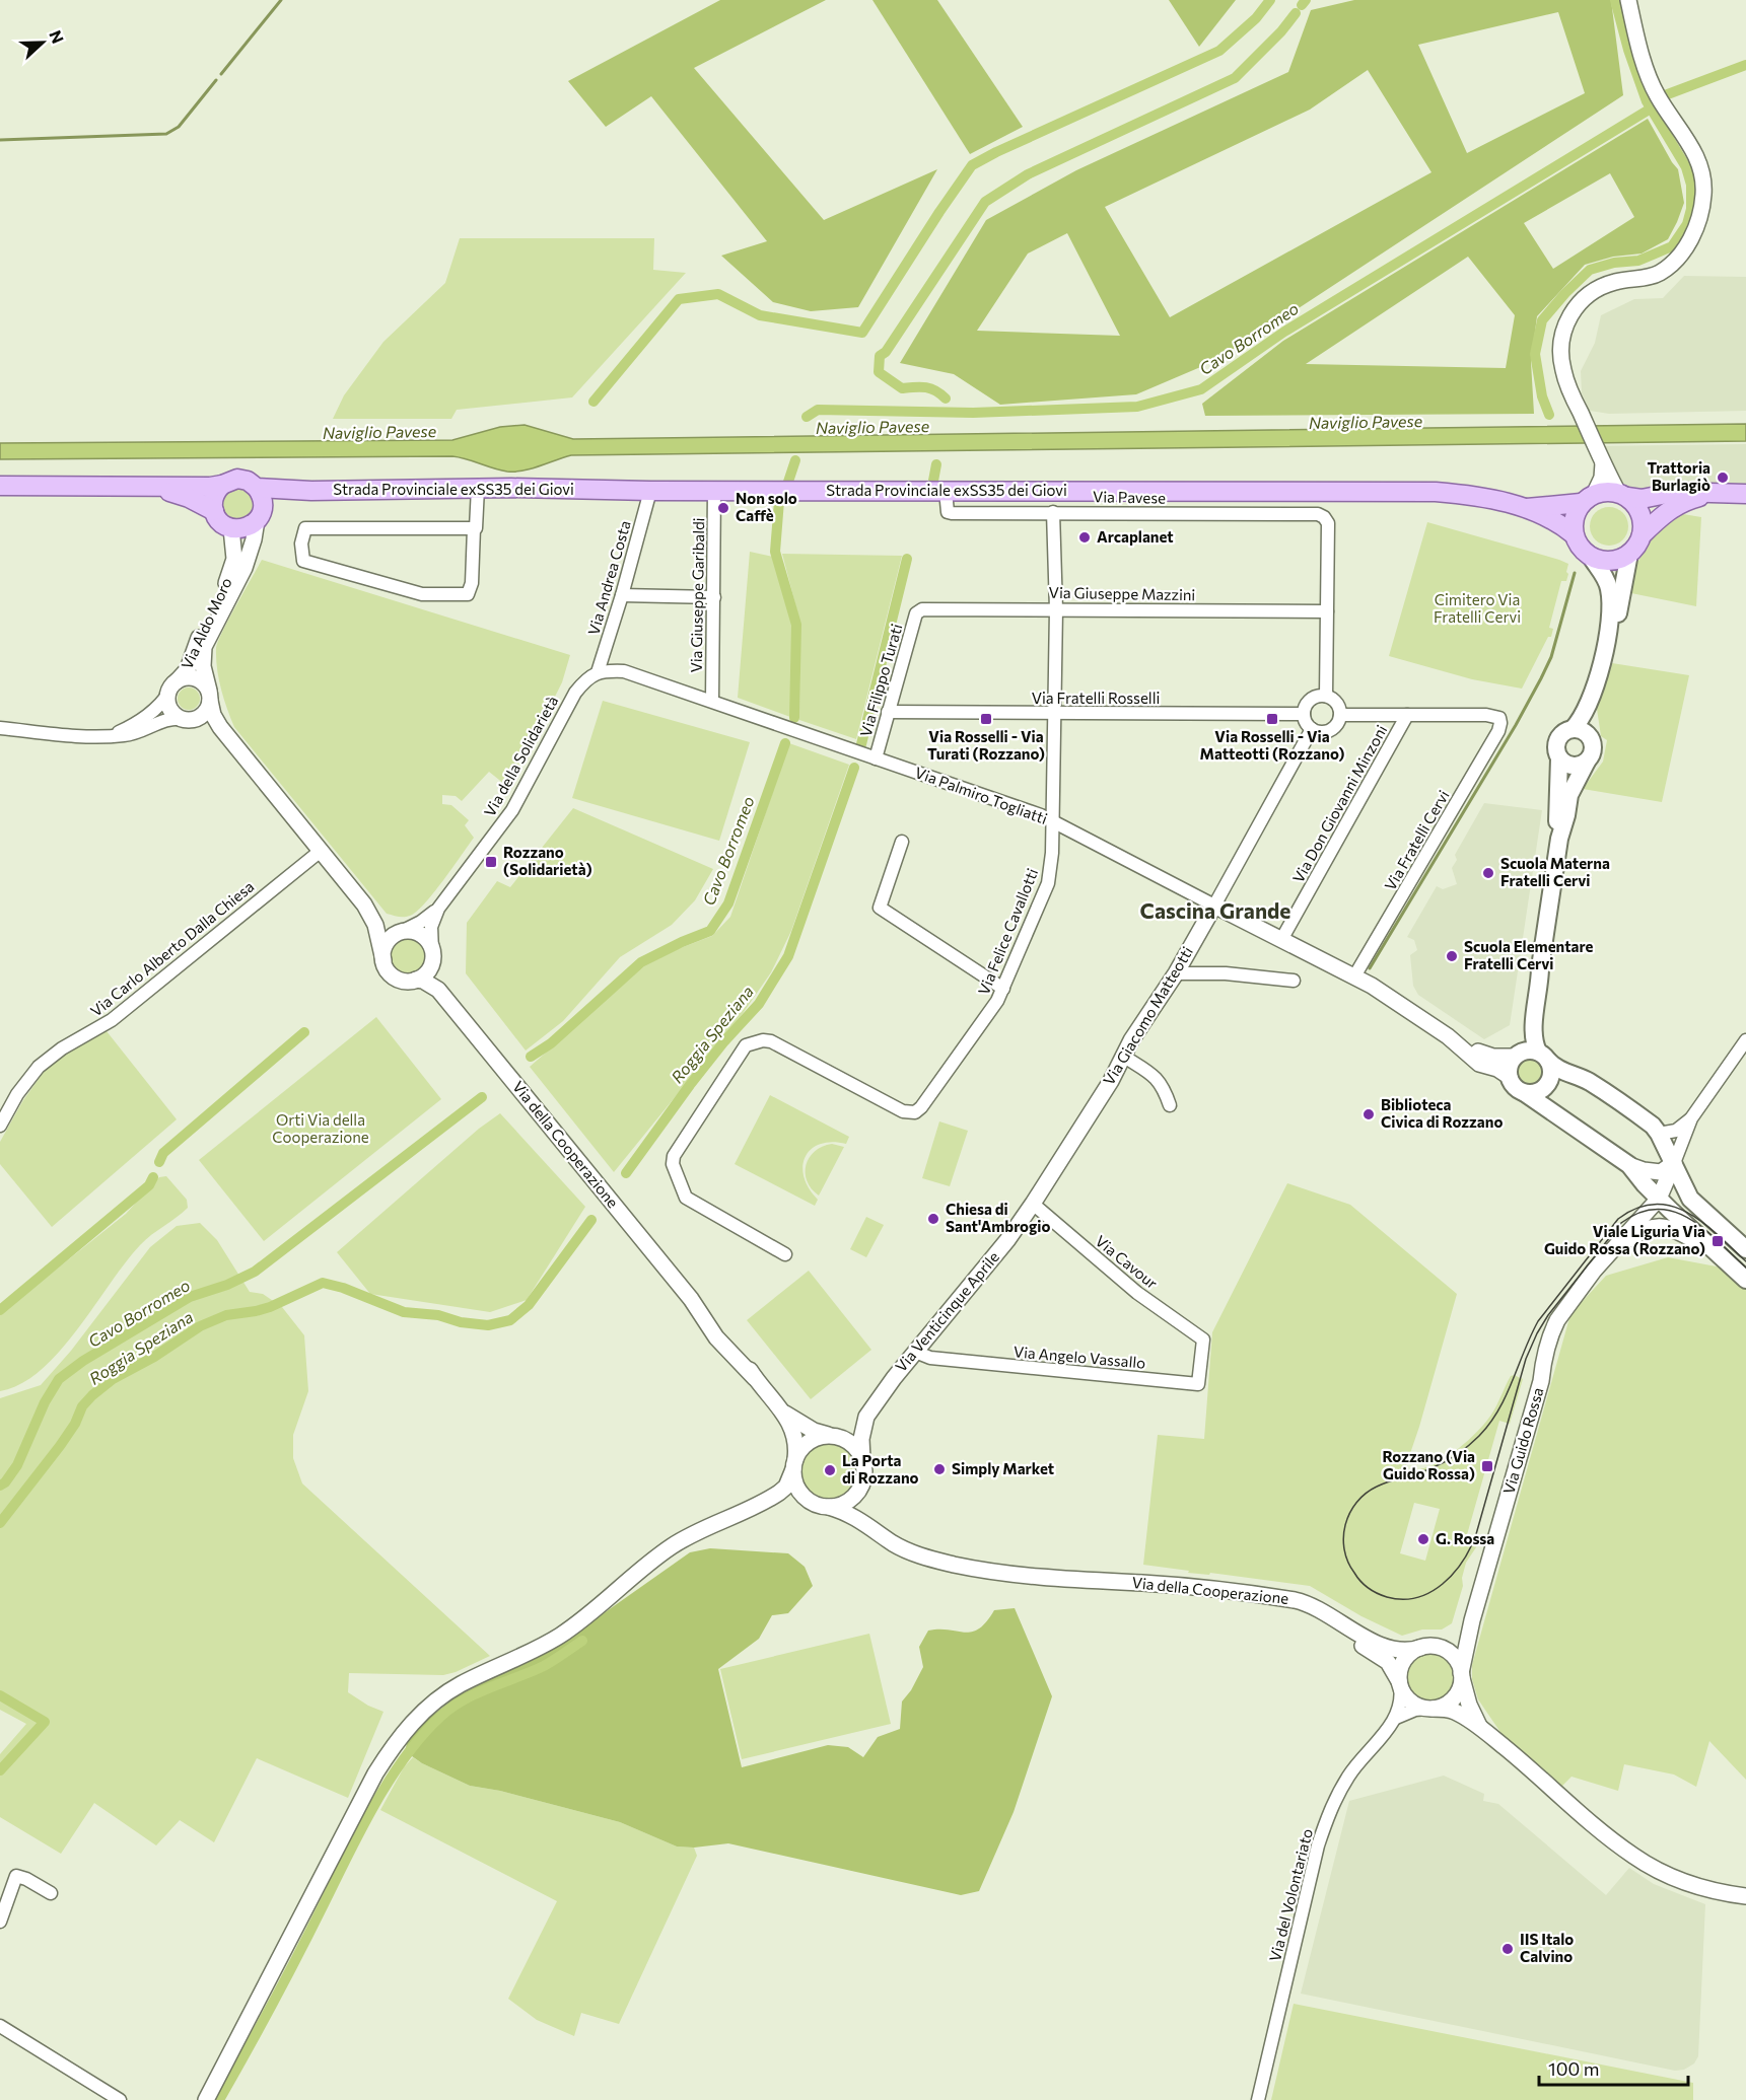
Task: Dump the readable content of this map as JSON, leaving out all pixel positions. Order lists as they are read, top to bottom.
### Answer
{
  "streets": {
    "main road": ["Strada Provinciale exSS35 dei Giovi"],
    "street": [
      "Via Pavese",
      "Via Andrea Costa",
      "Via Giuseppe Mazzini",
      "Via Giuseppe Garibaldi",
      "Via Aldo Moro",
      "Via Filippo Turati",
      "Via Fratelli Rosselli",
      "Via della Solidarietà",
      "Via Palmiro Togliatti",
      "Via Don Giovanni Minzoni",
      "Via Fratelli Cervi",
      "Via Felice Cavallotti",
      "Via Carlo Alberto Dalla Chiesa",
      "Via Giacomo Matteotti",
      "Via della Cooperazione",
      "Via Cavour",
      "Via Venticinque Aprile",
      "Via Angelo Vassallo",
      "Via Guido Rossa",
      "Via del Volontariato"
    ]
  },
  "crossings": [
    ["Strada Provinciale exSS35 dei Giovi", "Via Pavese"],
    ["Strada Provinciale exSS35 dei Giovi", "Via Andrea Costa"],
    ["Strada Provinciale exSS35 dei Giovi", "Via Giuseppe Garibaldi"],
    ["Via Pavese", "Via Giuseppe Mazzini"],
    ["Via Pavese", "Via Felice Cavallotti"],
    ["Via Andrea Costa", "Via della Solidarietà"],
    ["Via Andrea Costa", "Via Palmiro Togliatti"],
    ["Via Giuseppe Mazzini", "Via Filippo Turati"],
    ["Via Giuseppe Mazzini", "Via Felice Cavallotti"],
    ["Via Giuseppe Garibaldi", "Via Palmiro Togliatti"],
    ["Via Filippo Turati", "Via Fratelli Rosselli"],
    ["Via Filippo Turati", "Via Palmiro Togliatti"],
    ["Via Fratelli Rosselli", "Via Felice Cavallotti"],
    ["Via Fratelli Rosselli", "Via Giacomo Matteotti"],
    ["Via della Solidarietà", "Via Palmiro Togliatti"],
    ["Via della Solidarietà", "Via della Cooperazione"],
    ["Via Palmiro Togliatti", "Via Don Giovanni Minzoni"],
    ["Via Palmiro Togliatti", "Via Fratelli Cervi"],
    ["Via Palmiro Togliatti", "Via Felice Cavallotti"],
    ["Via Palmiro Togliatti", "Via Giacomo Matteotti"],
    ["Via Don Giovanni Minzoni", "Via Fratelli Cervi"],
    ["Via Giacomo Matteotti", "Via Cavour"],
    ["Via Giacomo Matteotti", "Via Venticinque Aprile"],
    ["Via della Cooperazione", "Via Venticinque Aprile"],
    ["Via della Cooperazione", "Via Guido Rossa"],
    ["Via Cavour", "Via Venticinque Aprile"],
    ["Via Cavour", "Via Angelo Vassallo"],
    ["Via Venticinque Aprile", "Via Angelo Vassallo"]
  ],
  "districts": ["Cascina Grande"],
  "water": ["Cavo Borromeo", "Naviglio Pavese", "Roggia Speziana"],
  "parks": ["Cimitero Via Fratelli Cervi", "Orti Via della Cooperazione"],
  "places": {
    "other": [
      "Trattoria Burlagiò",
      "Non solo Caffè",
      "Arcaplanet",
      "Scuola Materna Fratelli Cervi",
      "Scuola Elementare Fratelli Cervi",
      "Biblioteca Civica di Rozzano",
      "Chiesa di Sant'Ambrogio",
      "Simply Market",
      "La Porta di Rozzano",
      "G. Rossa",
      "IIS Italo Calvino"
    ],
    "transit": [
      "Via Rosselli - Via Turati (Rozzano)",
      "Via Rosselli - Via Matteotti (Rozzano)",
      "Rozzano (Solidarietà)",
      "Viale Liguria Via Guido Rossa (Rozzano)",
      "Rozzano (Via Guido Rossa)"
    ]
  },
  "scale_bar": "100 m",
  "north": "right"
}
